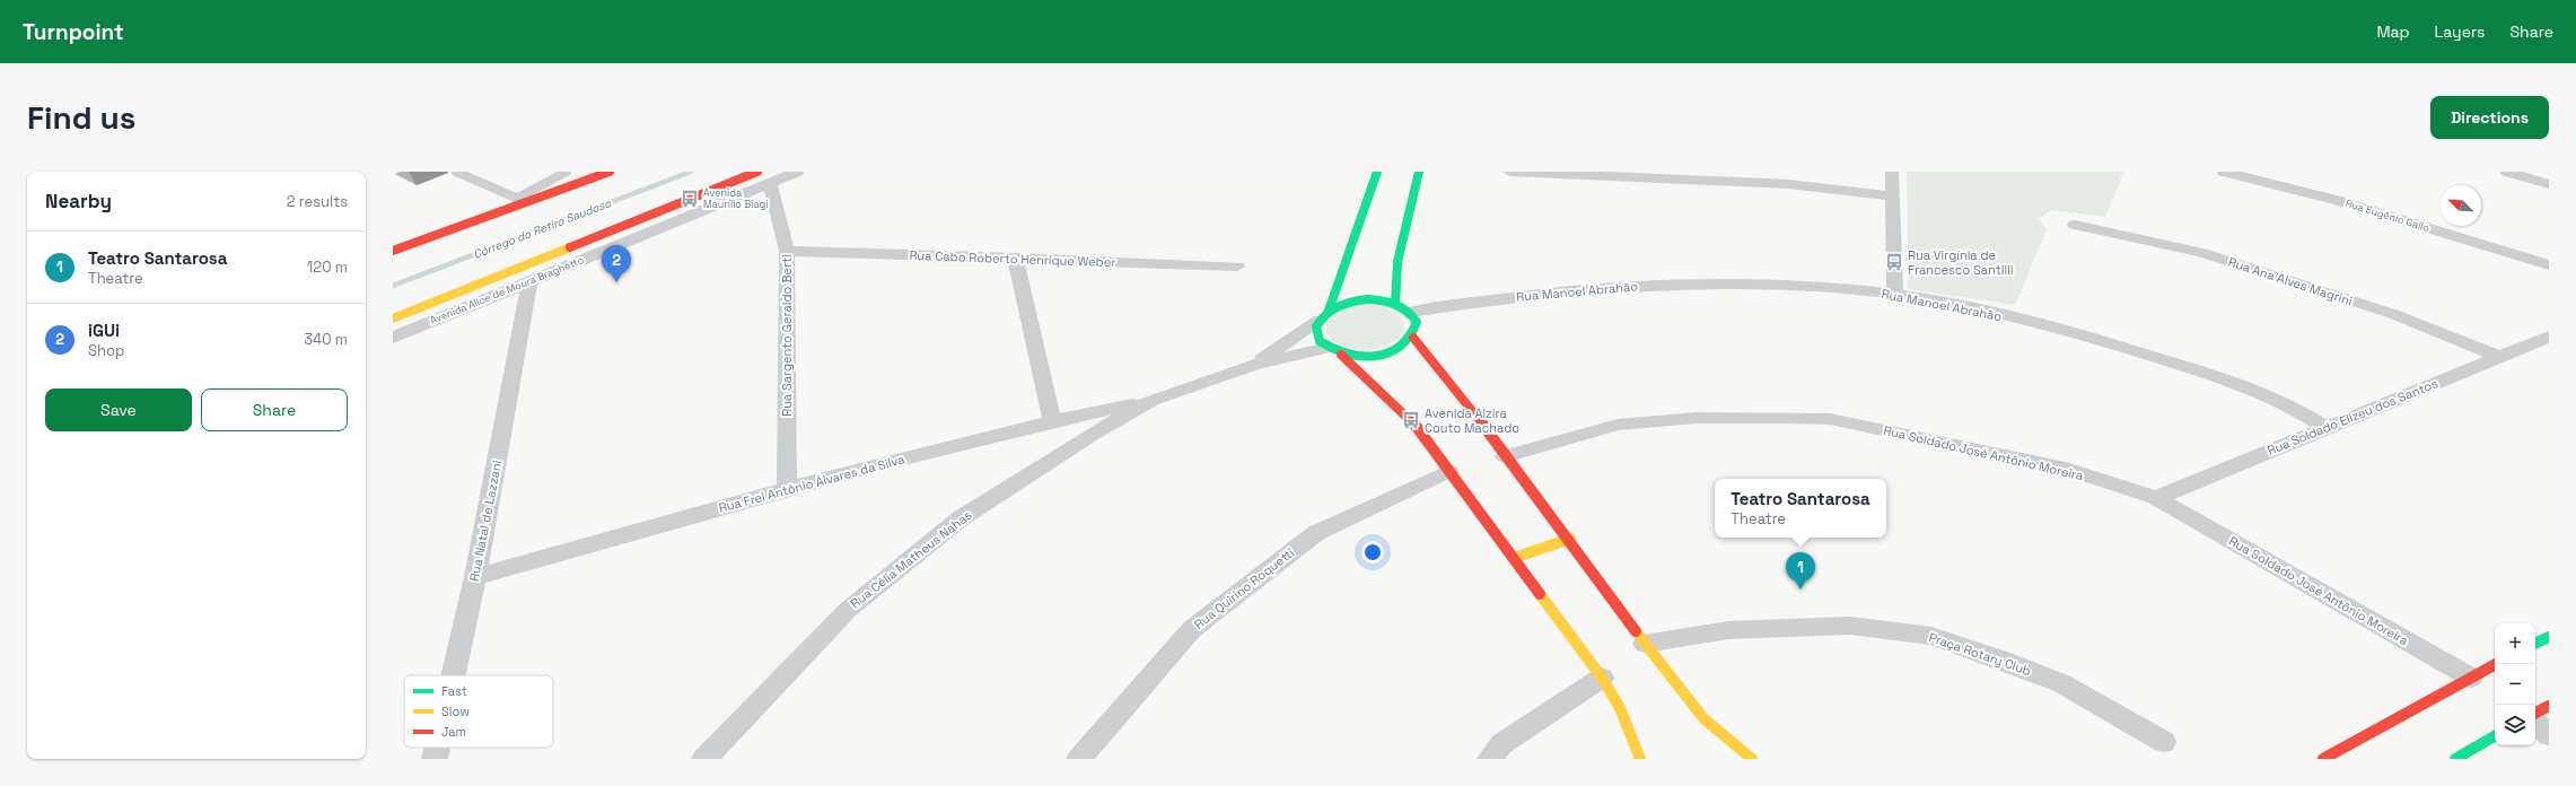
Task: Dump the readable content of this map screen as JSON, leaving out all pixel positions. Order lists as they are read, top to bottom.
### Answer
{
  "streets": {
    "street": [
      "Rua Eugênio Gallo",
      "Rua Cabo Roberto Henrique Weber",
      "Rua Ana Alves Magrini",
      "Avenida Alice de Moura Braghetto",
      "Rua Manoel Abrahão",
      "Rua Sargento Geraldo Berti",
      "Rua Soldado Elizeu dos Santos",
      "Rua Soldado José Antônio Moreira",
      "Rua Frei Antônio Álvares da Silva",
      "Rua Natal de Lazzani",
      "Rua Célia Matheus Nahas",
      "Rua Quirino Roquetti",
      "Praça Rotary Club"
    ]
  },
  "crossings": [
    ["Rua Cabo Roberto Henrique Weber", "Rua Sargento Geraldo Berti"],
    ["Rua Ana Alves Magrini", "Rua Soldado Elizeu dos Santos"],
    ["Avenida Alice de Moura Braghetto", "Rua Sargento Geraldo Berti"],
    ["Avenida Alice de Moura Braghetto", "Rua Natal de Lazzani"],
    ["Rua Manoel Abrahão", "Rua Soldado Elizeu dos Santos"],
    ["Rua Manoel Abrahão", "Rua Célia Matheus Nahas"],
    ["Rua Sargento Geraldo Berti", "Rua Frei Antônio Álvares da Silva"],
    ["Rua Soldado Elizeu dos Santos", "Rua Soldado José Antônio Moreira"],
    ["Rua Frei Antônio Álvares da Silva", "Rua Natal de Lazzani"],
    ["Rua Frei Antônio Álvares da Silva", "Rua Célia Matheus Nahas"]
  ],
  "water": ["Córrego do Retiro Saudoso"],
  "places": {
    "bus stop": ["Avenida Maurílio Biagi", "Rua Virgínia de Francesco Santilli", "Avenida Alzira Couto Machado"]
  },
  "legend": ["Fast", "Slow", "Jam"],
  "north": "top left",
  "page": {
    "header": "Turnpoint",
    "nav": ["Map", "Layers", "Share"],
    "buttons": [
      "Directions",
      ["Save", "Share"]
    ],
    "title": "Find us",
    "heading": ["Nearby", "2 results"],
    "list": [
      {
        "mark": "1",
        "name": "Teatro Santarosa",
        "note": "Theatre",
        "value": "120 m"
      },
      {
        "mark": "2",
        "name": "iGUi",
        "note": "Shop",
        "value": "340 m"
      }
    ],
    "pins": ["2", "1"],
    "popup": ["Teatro Santarosa", "Theatre"],
    "map_buttons": ["+", "−"]
  }
}
